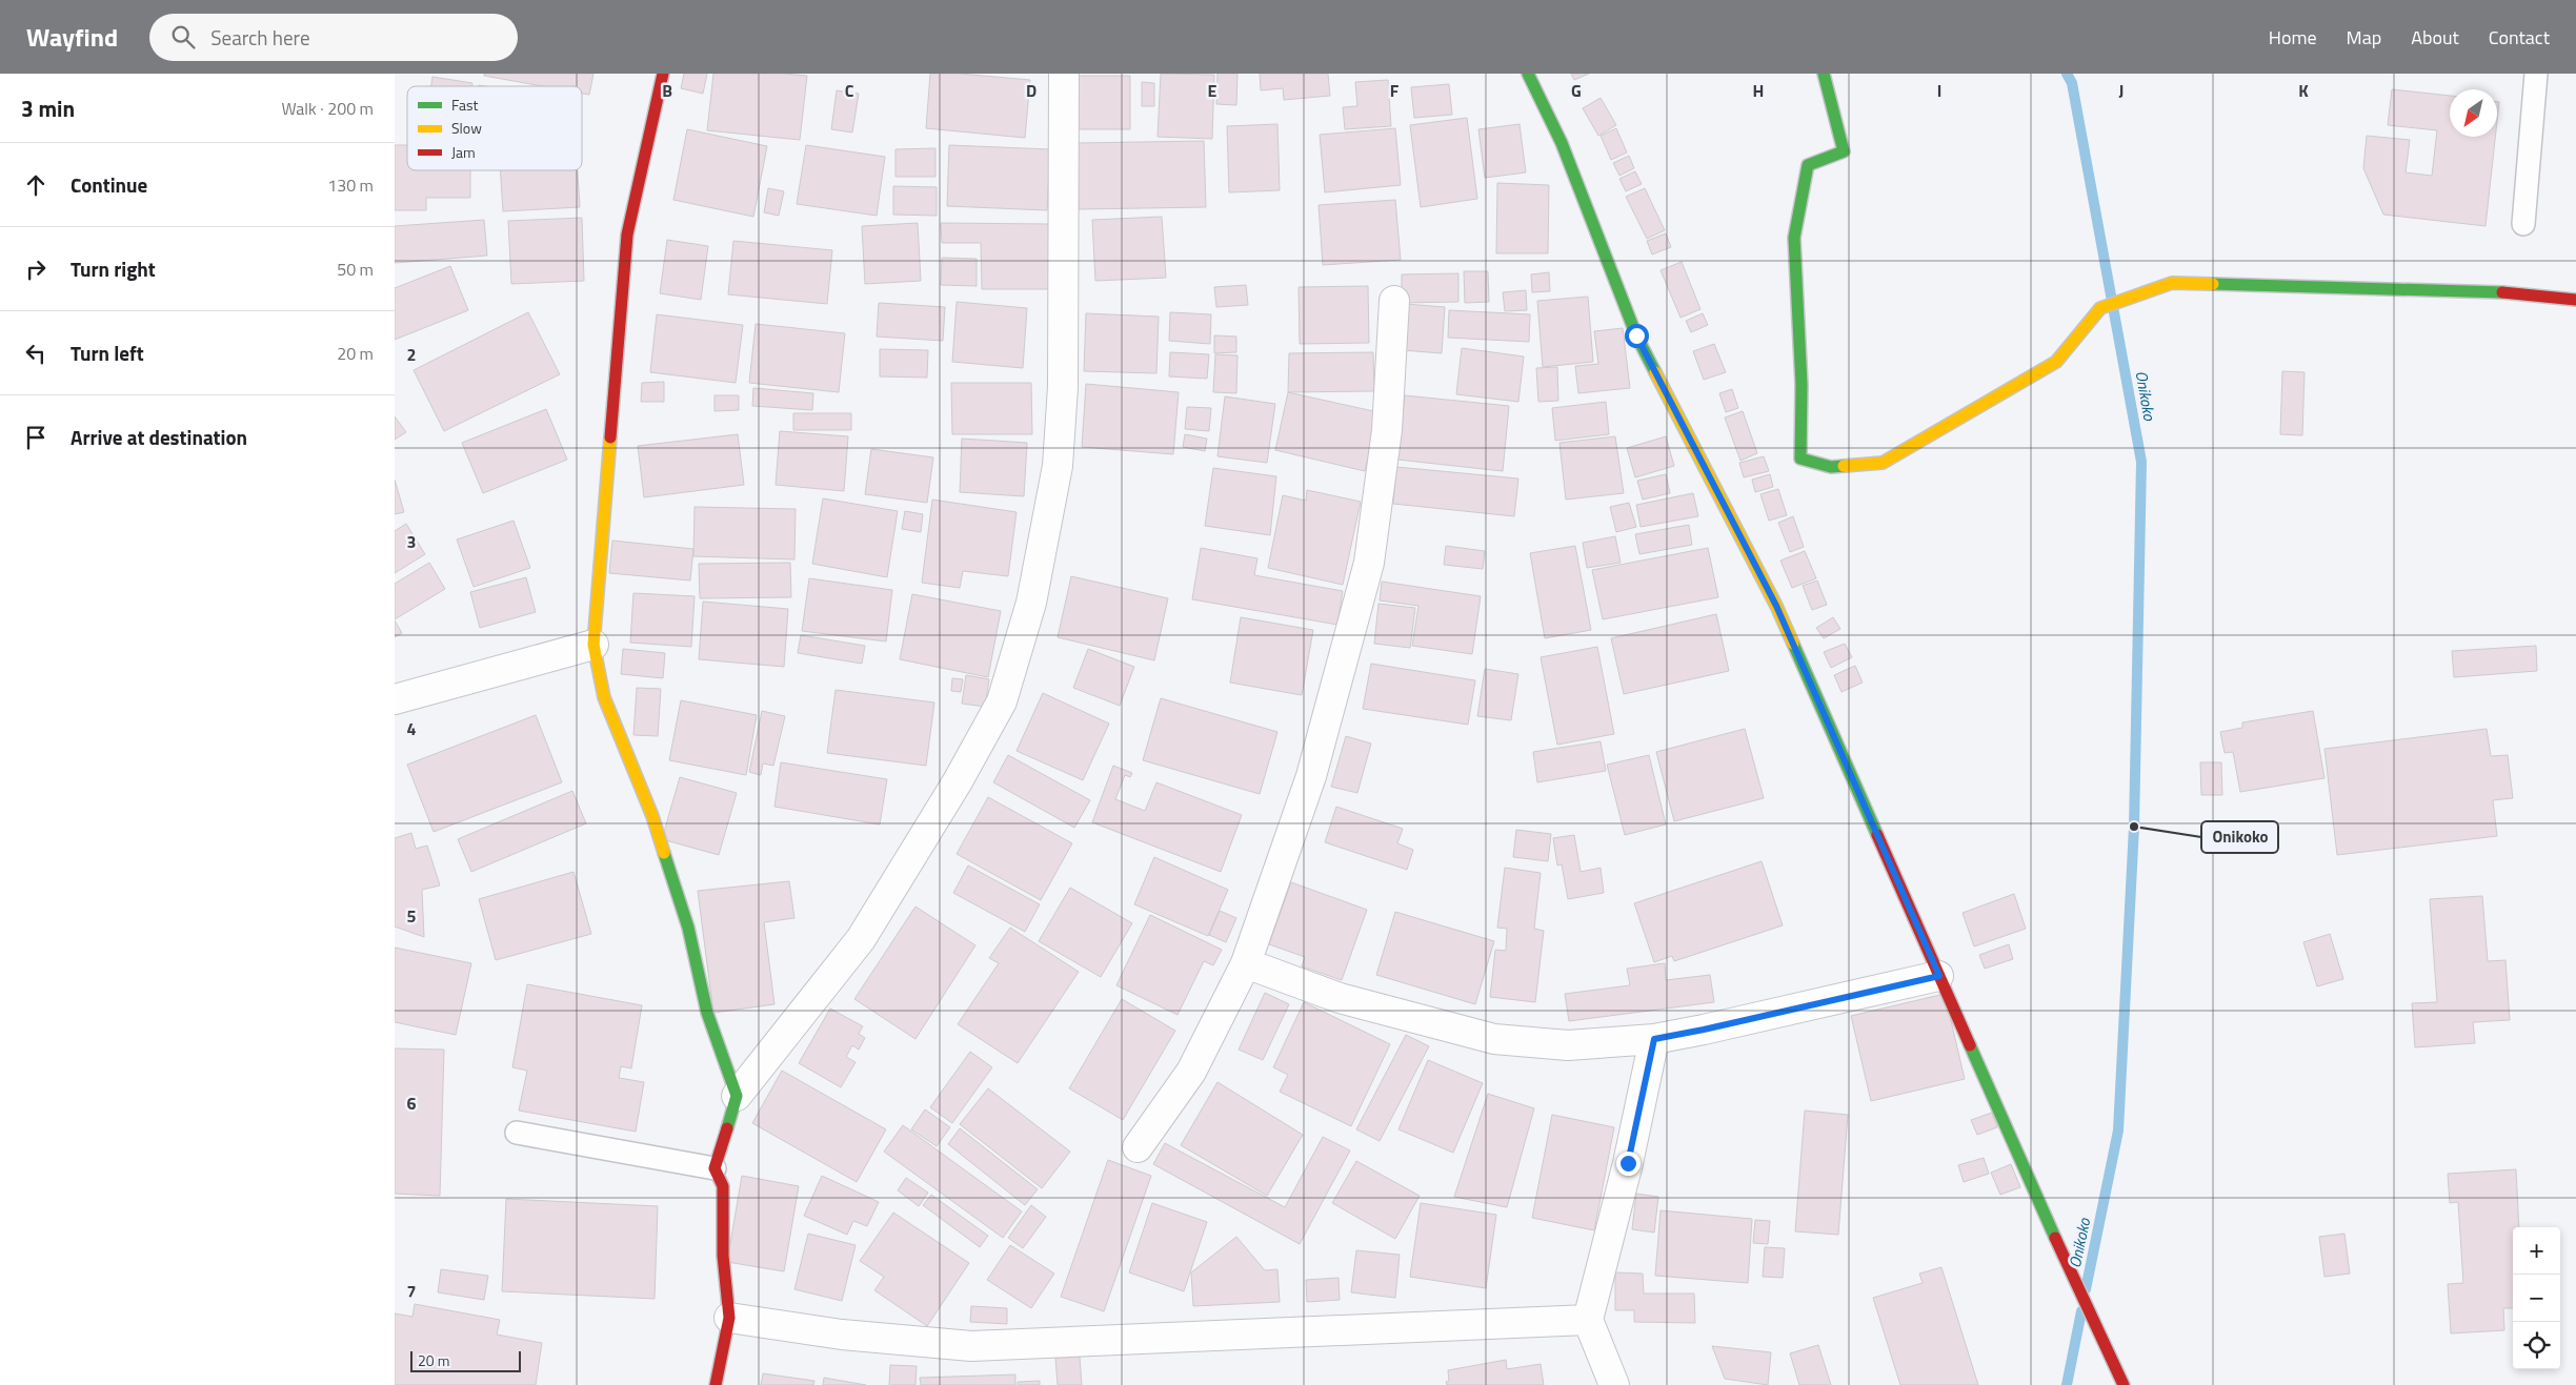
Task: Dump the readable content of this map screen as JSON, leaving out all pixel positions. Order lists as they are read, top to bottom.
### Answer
{
  "water": ["Onikoko"],
  "places": ["Onikoko"],
  "legend": ["Fast", "Slow", "Jam"],
  "scale_bar": "20 m",
  "north": "bottom left",
  "page": {
    "header": "Wayfind",
    "search": "Search here",
    "nav": [
      "Home",
      "Map",
      "About",
      "Contact"
    ],
    "heading": ["3 min", "Walk · 200 m"],
    "list": [
      ["Continue", "130 m"],
      ["Turn right", "50 m"],
      ["Turn left", "20 m"],
      "Arrive at destination"
    ],
    "map_buttons": ["+", "−"],
    "scale": "20 m"
  },
  "grid": {
    "columns": [
      "B",
      "C",
      "D",
      "E",
      "F",
      "G",
      "H",
      "I",
      "J",
      "K"
    ],
    "rows": [
      "2",
      "3",
      "4",
      "5",
      "6",
      "7"
    ]
  }
}
